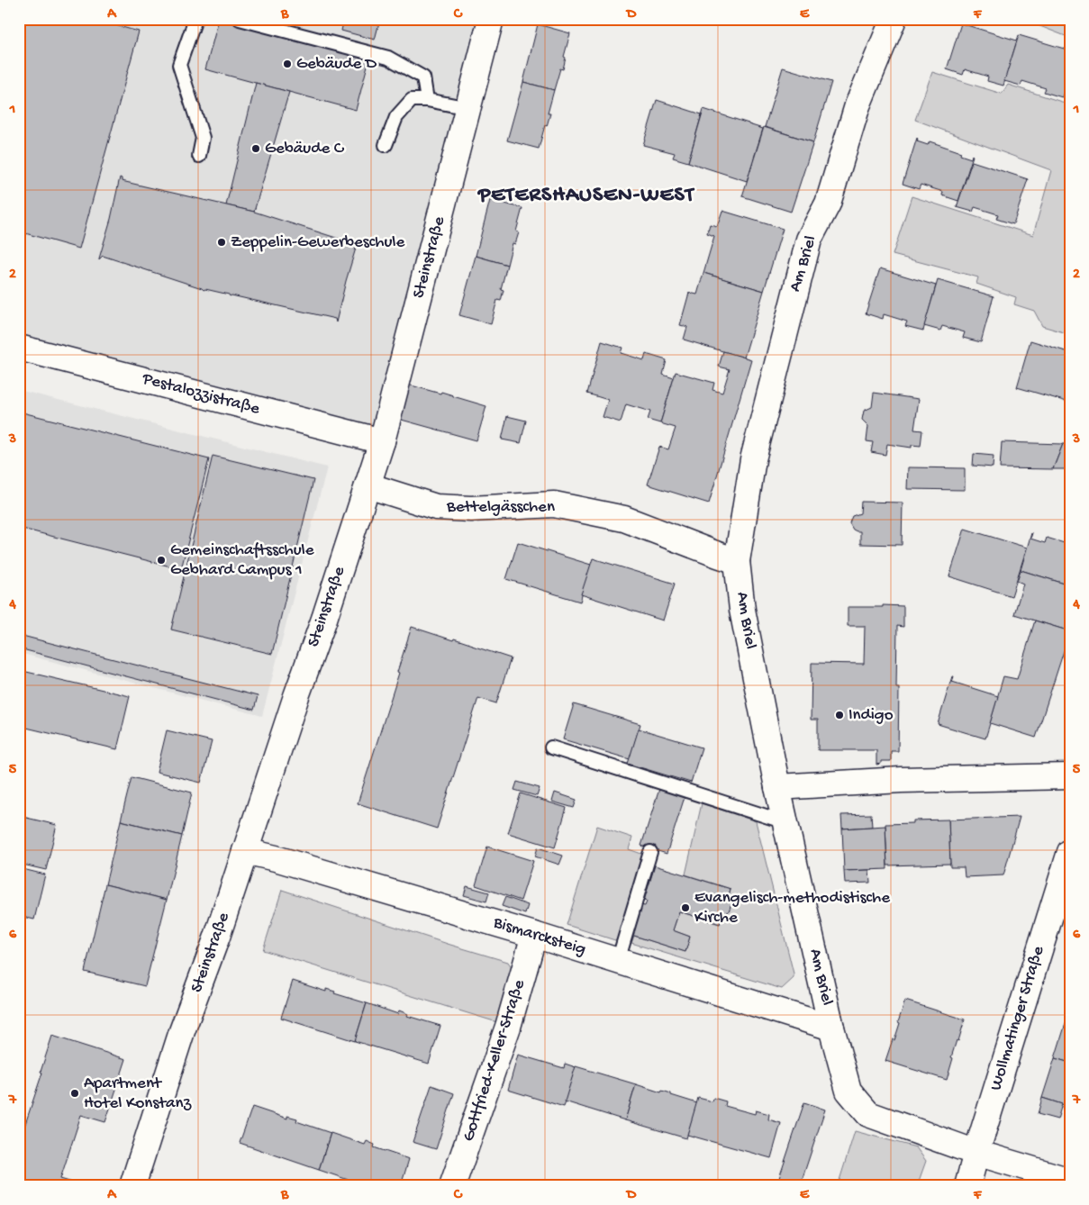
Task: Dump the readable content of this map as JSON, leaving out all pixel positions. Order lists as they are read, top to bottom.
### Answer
{
  "streets": {
    "street": [
      "Steinstraße",
      "Am Briel",
      "Pestalozzistraße",
      "Bettelgässchen",
      "Bismarcksteig",
      "Wollmatinger Straße",
      "Gottfried-Keller-Straße"
    ]
  },
  "crossings": [
    ["Steinstraße", "Pestalozzistraße"],
    ["Steinstraße", "Bettelgässchen"],
    ["Steinstraße", "Bismarcksteig"],
    ["Am Briel", "Bettelgässchen"],
    ["Am Briel", "Bismarcksteig"],
    ["Am Briel", "Wollmatinger Straße"],
    ["Bismarcksteig", "Gottfried-Keller-Straße"]
  ],
  "districts": ["PETERSHAUSEN-WEST"],
  "places": [
    "Gebäude D",
    "Gebäude C",
    "Zeppelin-Gewerbeschule",
    "Gemeinschaftsschule Gebhard Campus 1",
    "Indigo",
    "Evangelisch-methodistische Kirche",
    "Apartment Hotel Konstanz"
  ],
  "grid": {
    "columns": [
      "A",
      "B",
      "C",
      "D",
      "E",
      "F"
    ],
    "rows": [
      "1",
      "2",
      "3",
      "4",
      "5",
      "6",
      "7"
    ]
  }
}
